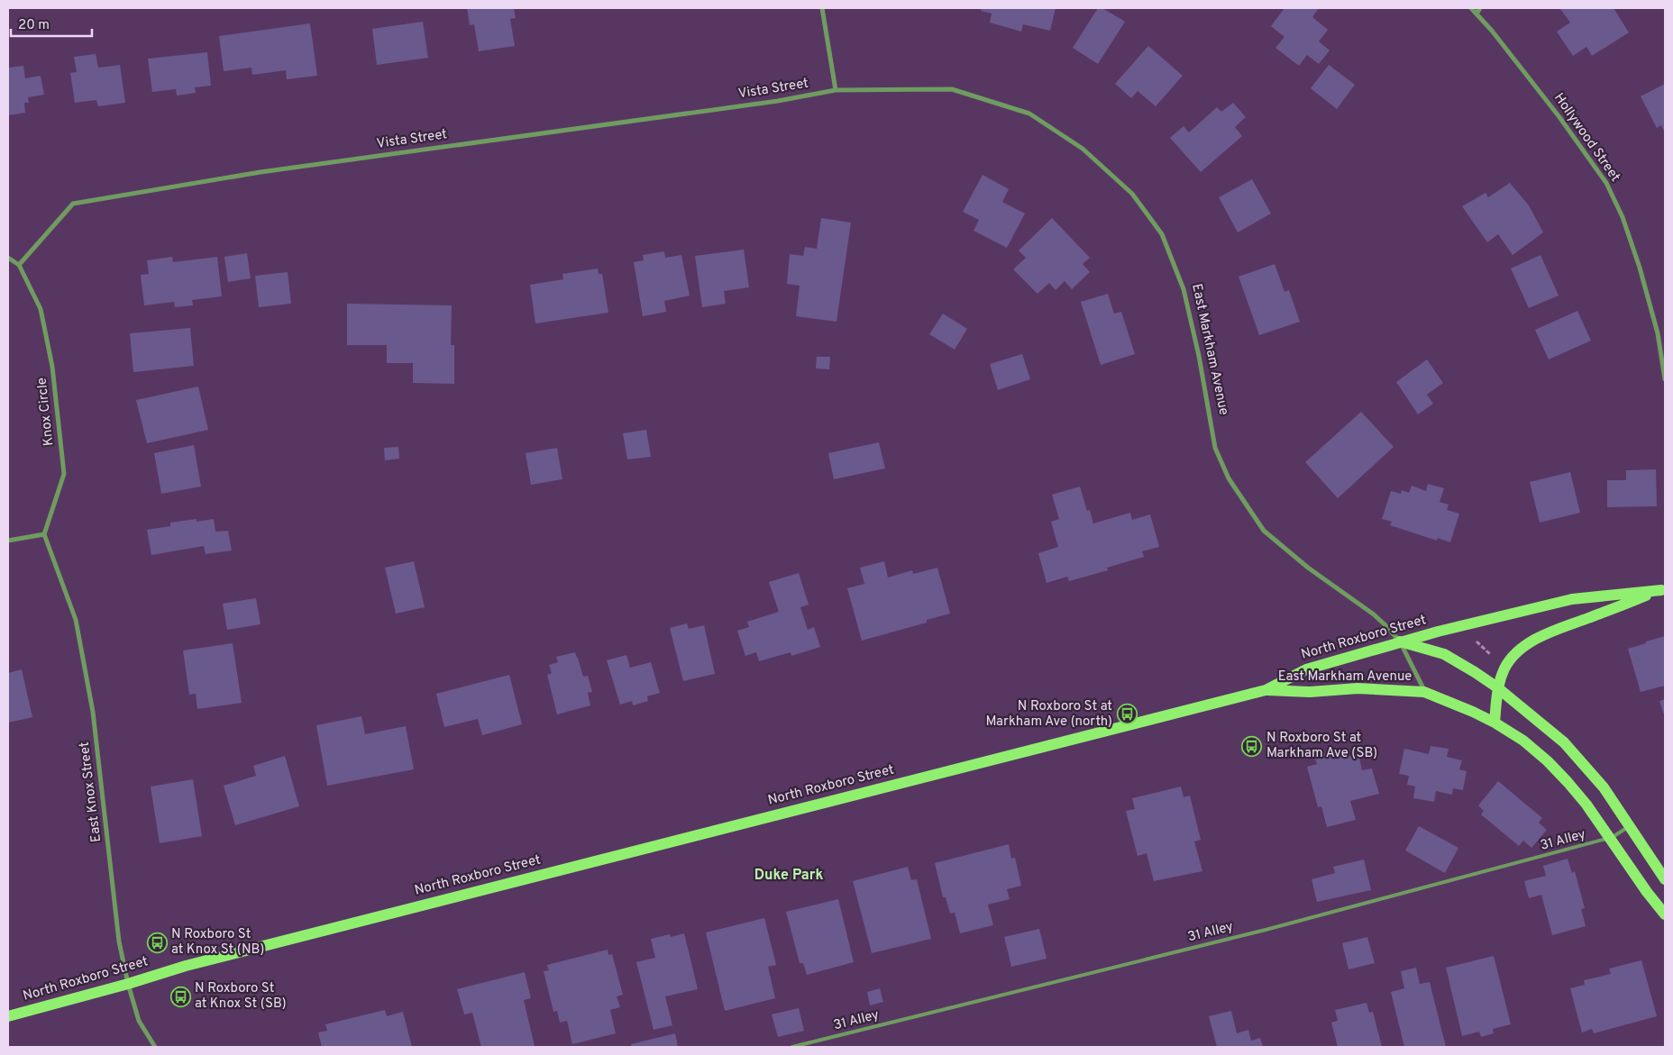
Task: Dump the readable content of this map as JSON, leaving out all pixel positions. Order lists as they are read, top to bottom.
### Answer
{
  "streets": {
    "main road": ["East Markham Avenue", "North Roxboro Street"],
    "street": [
      "Vista Street",
      "Hollywood Street",
      "Knox Circle",
      "East Knox Street"
    ],
    "lane": ["31 Alley"]
  },
  "crossings": [
    ["Vista Street", "East Markham Avenue"],
    ["Vista Street", "Knox Circle"],
    ["East Markham Avenue", "North Roxboro Street"],
    ["East Markham Avenue", "31 Alley"],
    ["Knox Circle", "East Knox Street"],
    ["North Roxboro Street", "East Knox Street"]
  ],
  "districts": ["Duke Park"],
  "places": {
    "bus stop": [
      "N Roxboro St at Markham Ave (north)",
      "N Roxboro St at Markham Ave (SB)",
      "N Roxboro St at Knox St (NB)",
      "N Roxboro St at Knox St (SB)"
    ]
  },
  "scale_bar": "20 m"
}
